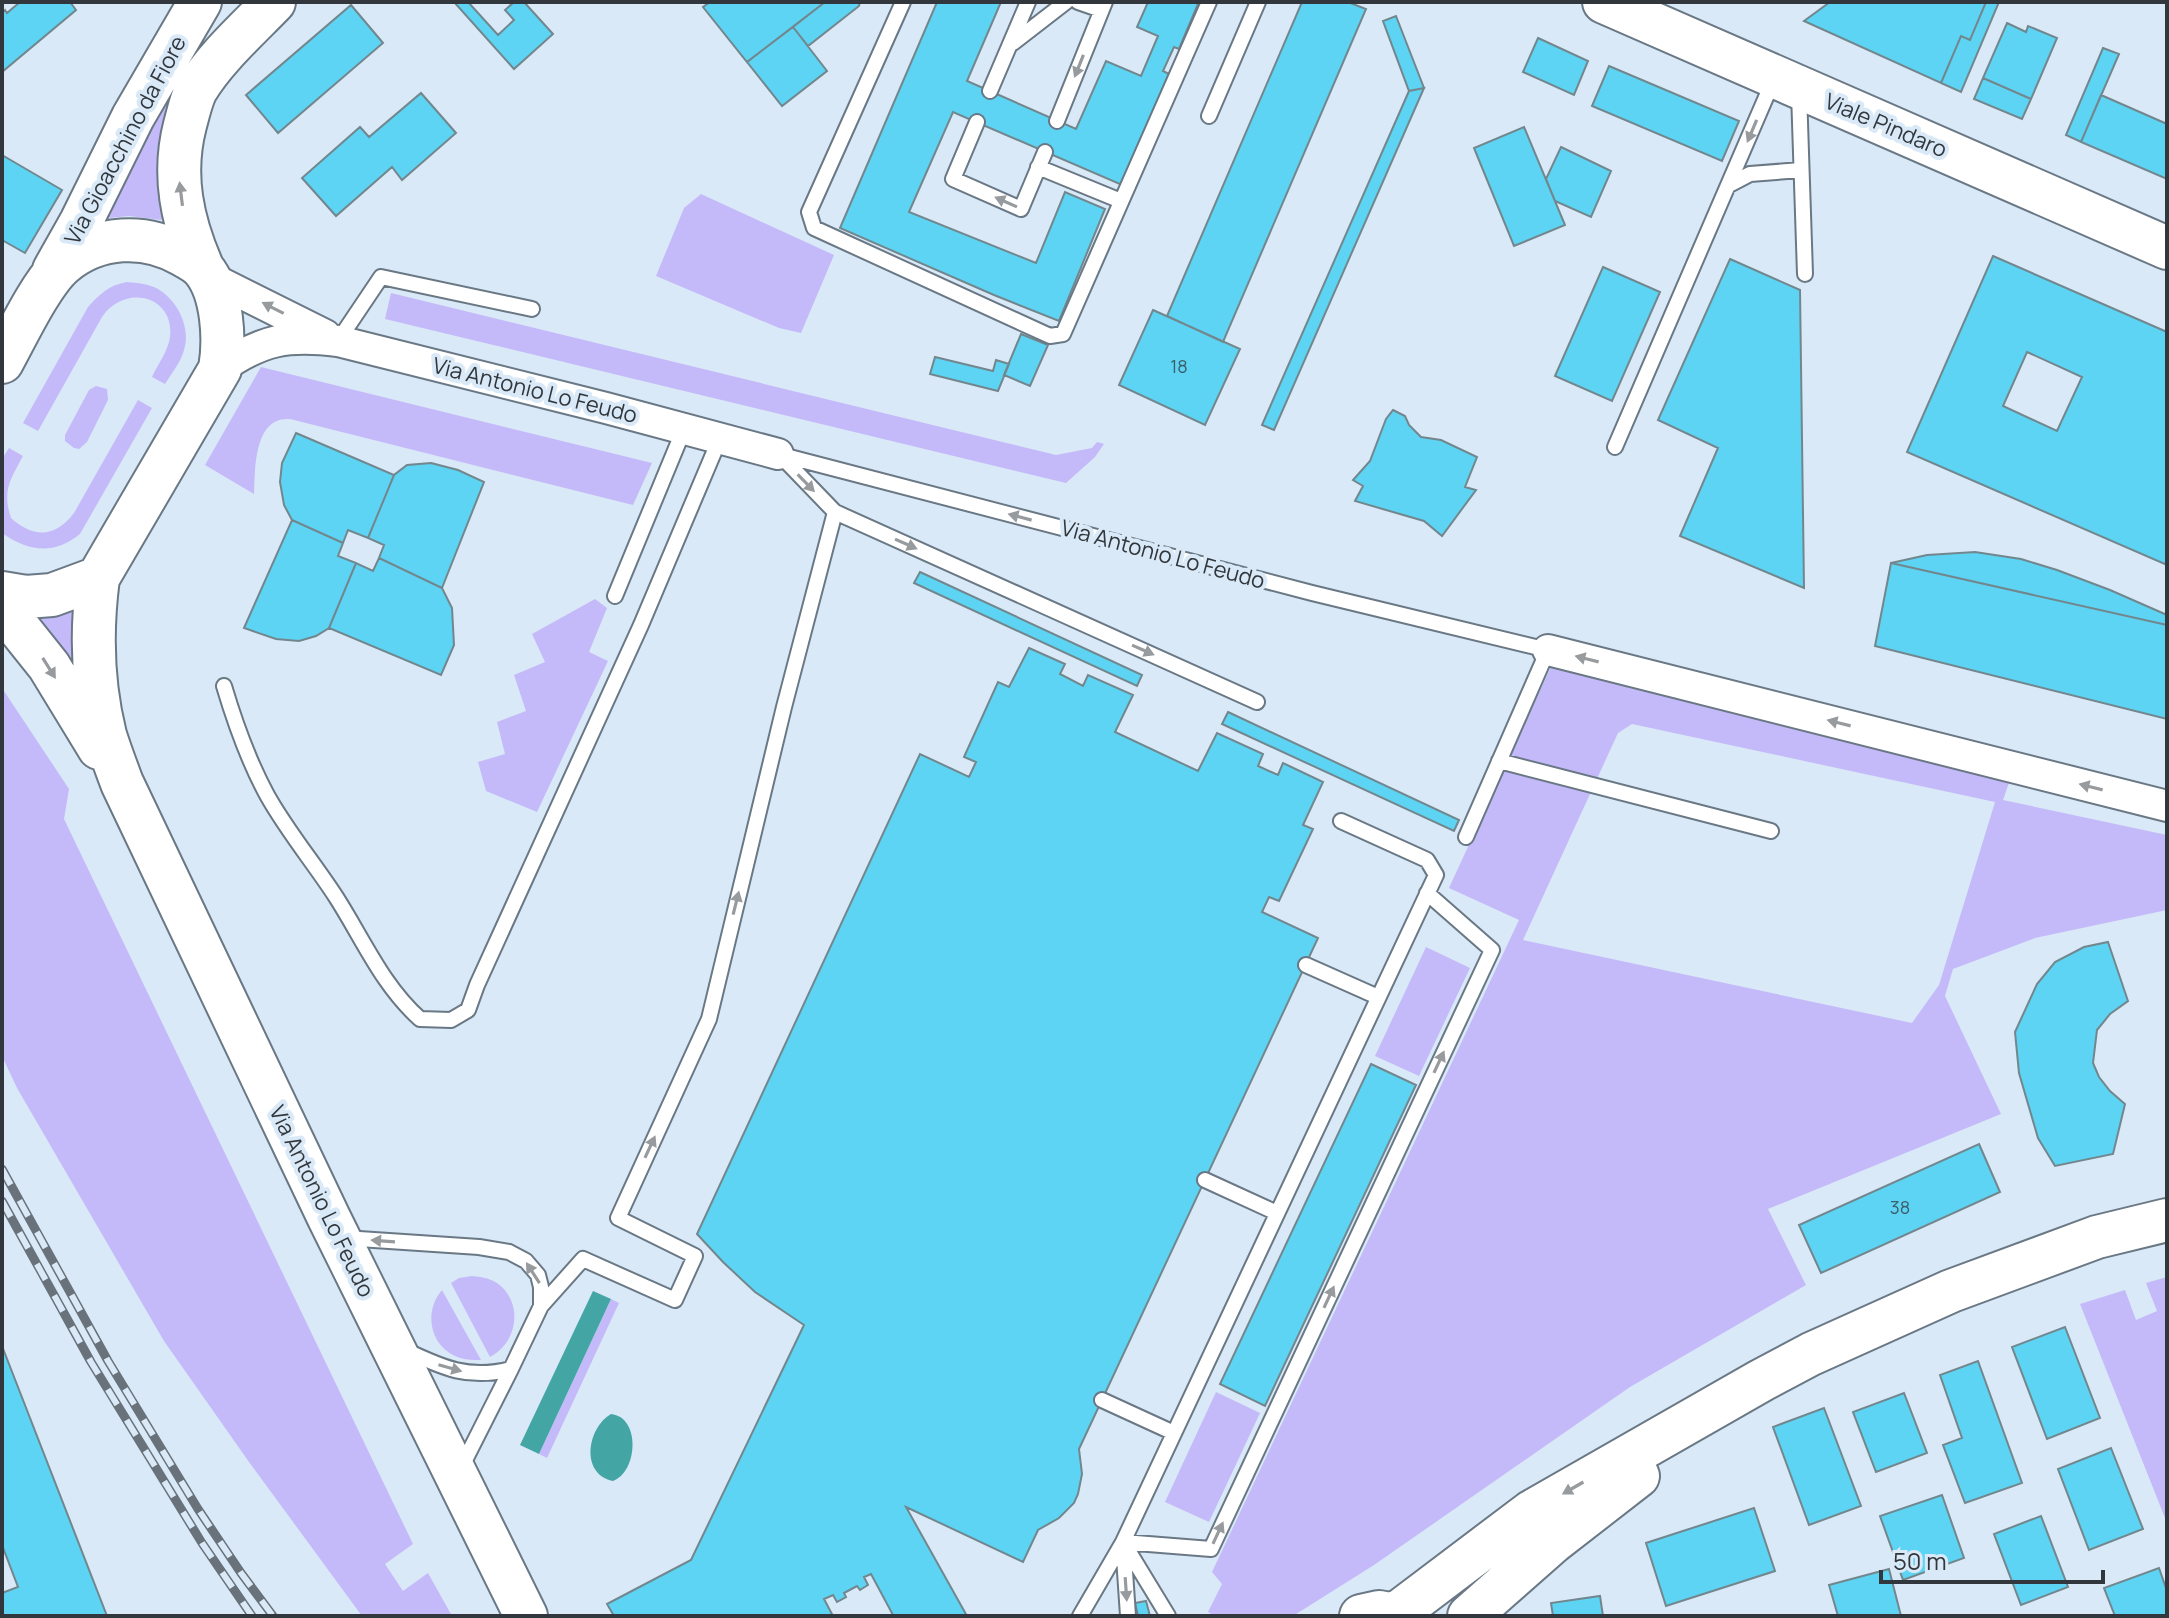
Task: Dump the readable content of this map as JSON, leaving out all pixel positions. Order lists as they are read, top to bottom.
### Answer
{
  "streets": {
    "street": ["Viale Pindaro", "Via Gioacchino da Fiore", "Via Antonio Lo Feudo"]
  },
  "crossings": [
    ["Via Gioacchino da Fiore", "Via Antonio Lo Feudo"]
  ],
  "house_numbers": ["18", "38"],
  "scale_bar": "50 m"
}
